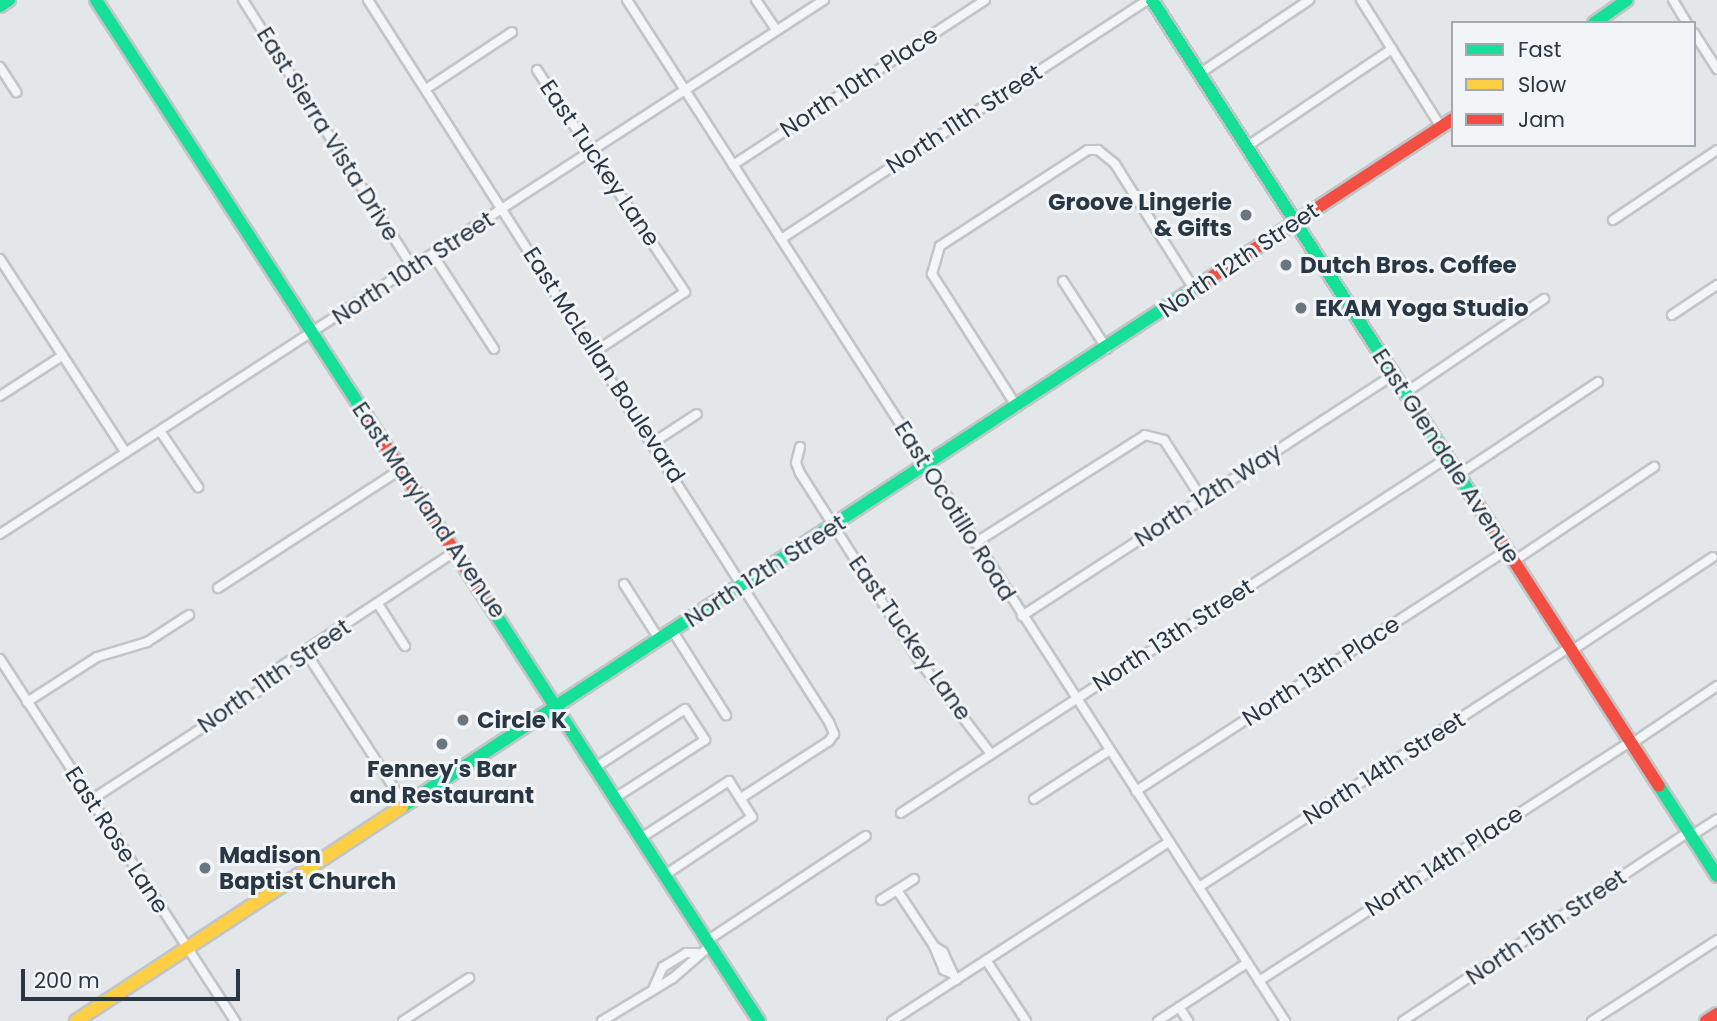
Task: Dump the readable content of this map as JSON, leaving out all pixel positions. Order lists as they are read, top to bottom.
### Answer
{
  "streets": {
    "street": [
      "North 10th Place",
      "North 11th Street",
      "East Sierra Vista Drive",
      "East Tuckey Lane",
      "North 12th Street",
      "North 10th Street",
      "East McLellan Boulevard",
      "East Glendale Avenue",
      "North 12th Way",
      "East Maryland Avenue",
      "East Ocotillo Road",
      "North 13th Street",
      "North 13th Place",
      "North 14th Street",
      "East Rose Lane",
      "North 14th Place",
      "North 15th Street"
    ]
  },
  "crossings": [
    ["North 10th Place", "East Ocotillo Road"],
    ["North 11th Street", "East Glendale Avenue"],
    ["North 11th Street", "East Maryland Avenue"],
    ["North 11th Street", "East Ocotillo Road"],
    ["North 11th Street", "East Rose Lane"],
    ["East Sierra Vista Drive", "North 10th Street"],
    ["East Tuckey Lane", "North 12th Street"],
    ["East Tuckey Lane", "North 10th Street"],
    ["East Tuckey Lane", "East McLellan Boulevard"],
    ["East Tuckey Lane", "North 13th Street"],
    ["North 12th Street", "East McLellan Boulevard"],
    ["North 12th Street", "East Glendale Avenue"],
    ["North 12th Street", "East Maryland Avenue"],
    ["North 12th Street", "East Ocotillo Road"],
    ["North 12th Street", "East Rose Lane"],
    ["North 10th Street", "East McLellan Boulevard"],
    ["North 10th Street", "East Maryland Avenue"],
    ["North 10th Street", "East Ocotillo Road"],
    ["East Glendale Avenue", "North 12th Way"],
    ["East Glendale Avenue", "North 13th Street"],
    ["East Glendale Avenue", "North 13th Place"],
    ["East Glendale Avenue", "North 14th Street"],
    ["East Glendale Avenue", "North 14th Place"],
    ["East Glendale Avenue", "North 15th Street"],
    ["North 12th Way", "East Ocotillo Road"],
    ["East Ocotillo Road", "North 13th Street"],
    ["East Ocotillo Road", "North 13th Place"],
    ["East Ocotillo Road", "North 14th Street"],
    ["East Ocotillo Road", "North 14th Place"]
  ],
  "places": [
    "Groove Lingerie & Gifts",
    "Dutch Bros. Coffee",
    "EKAM Yoga Studio",
    "Circle K",
    "Fenney's Bar and Restaurant",
    "Madison Baptist Church"
  ],
  "legend": ["Fast", "Slow", "Jam"],
  "scale_bar": "200 m"
}
